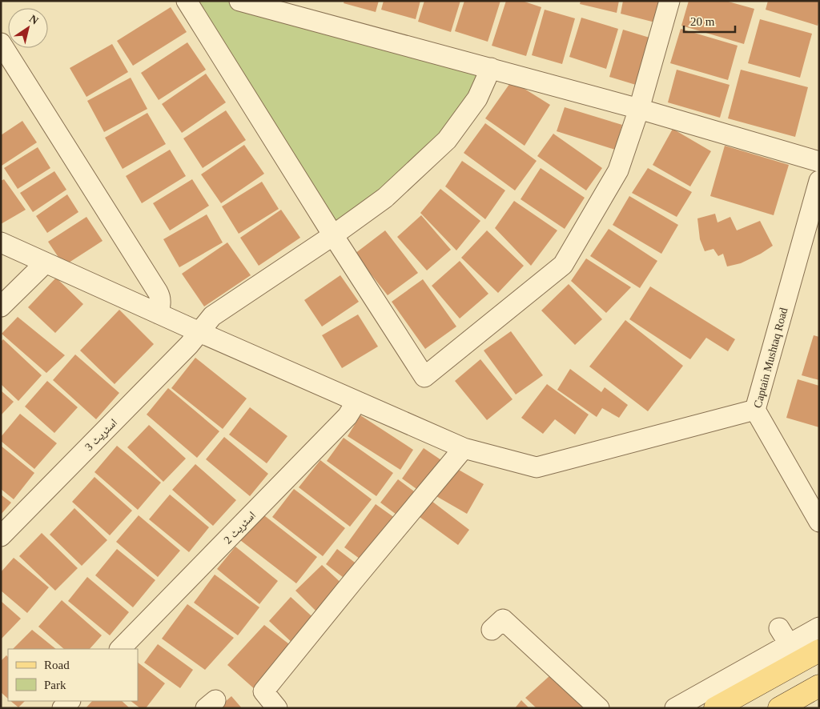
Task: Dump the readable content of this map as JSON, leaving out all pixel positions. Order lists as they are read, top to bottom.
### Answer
{
  "streets": {
    "street": ["Captain Mushtaq Road", "اسٹریٹ 3", "اسٹریٹ 2"]
  },
  "legend": ["Road", "Park"],
  "scale_bar": "20 m",
  "north": "top right"
}
